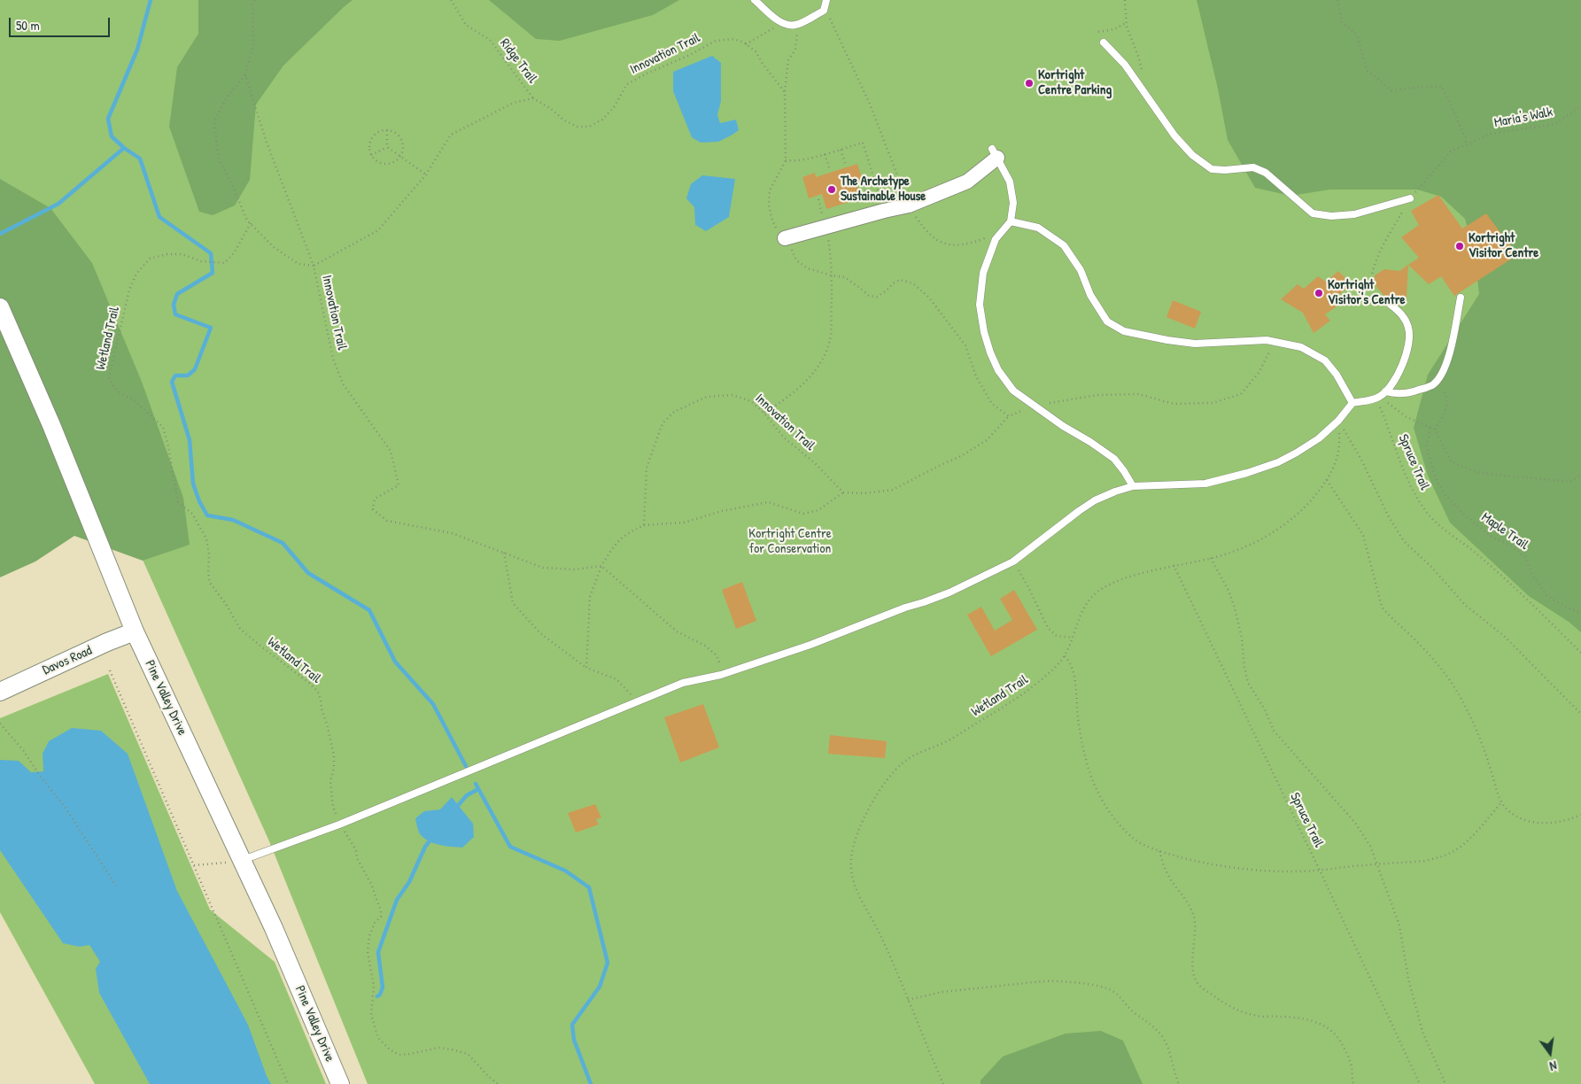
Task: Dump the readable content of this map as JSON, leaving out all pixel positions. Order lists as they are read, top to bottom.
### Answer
{
  "streets": {
    "street": ["Davos Road", "Pine Valley Drive"],
    "path": [
      "Innovation Trail",
      "Ridge Trail",
      "Maria's Walk",
      "Wetland Trail",
      "Spruce Trail",
      "Maple Trail"
    ]
  },
  "crossings": [
    ["Innovation Trail", "Ridge Trail"],
    ["Wetland Trail", "Spruce Trail"],
    ["Davos Road", "Pine Valley Drive"]
  ],
  "parks": ["Kortright Centre for Conservation"],
  "places": [
    "Kortright Centre Parking",
    "The Archetype Sustainable House",
    "Kortright Visitor Centre",
    "Kortright Visitor's Centre"
  ],
  "scale_bar": "50 m",
  "north": "bottom"
}
